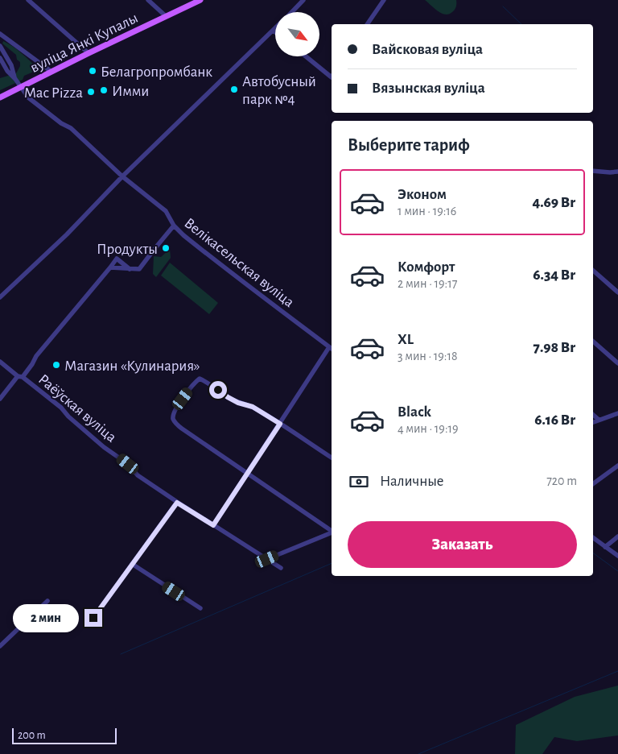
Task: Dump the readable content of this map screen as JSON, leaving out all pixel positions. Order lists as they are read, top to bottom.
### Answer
{
  "streets": {
    "main road": ["вуліца Янкі Купалы"],
    "street": ["Велікасельская вуліца", "Раёўская вуліца"]
  },
  "crossings": [
    ["вуліца Янкі Купалы", "Велікасельская вуліца"]
  ],
  "places": [
    "Белагропромбанк",
    "Автобусный парк №4",
    "Имми",
    "Mac Pizza",
    "Продукты",
    "Магазин «Кулинария»"
  ],
  "scale_bar": "200 m",
  "north": "bottom right",
  "page": {
    "banner": ["Вайсковая вуліца", "Вязынская вуліца"],
    "heading": "Выберите тариф",
    "list": [
      {
        "name": "Эконом",
        "note": "1 мин · 19:16",
        "value": "4.69 Br"
      },
      {
        "name": "Комфорт",
        "note": "2 мин · 19:17",
        "value": "6.34 Br"
      },
      {
        "name": "XL",
        "note": "3 мин · 19:18",
        "value": "7.98 Br"
      },
      {
        "name": "Black",
        "note": "4 мин · 19:19",
        "value": "6.16 Br"
      }
    ],
    "pay": ["Наличные", "720 m"],
    "buttons": "Заказать",
    "bubble": "2 мин",
    "scale": "200 m"
  }
}
